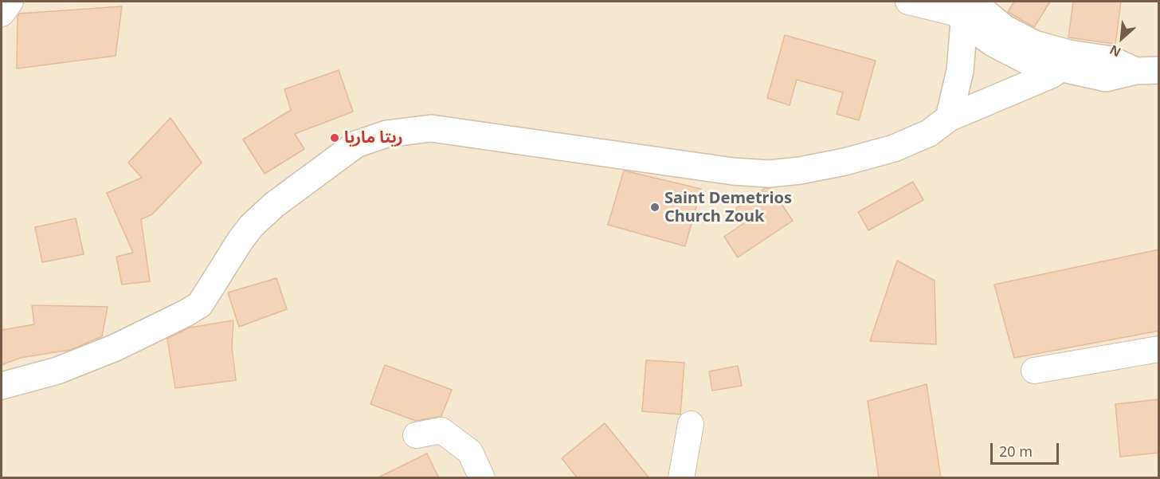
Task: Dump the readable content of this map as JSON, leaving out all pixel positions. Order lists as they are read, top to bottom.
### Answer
{
  "places": ["ريتا ماريا", "Saint Demetrios Church Zouk"],
  "scale_bar": "20 m",
  "north": "bottom left"
}
